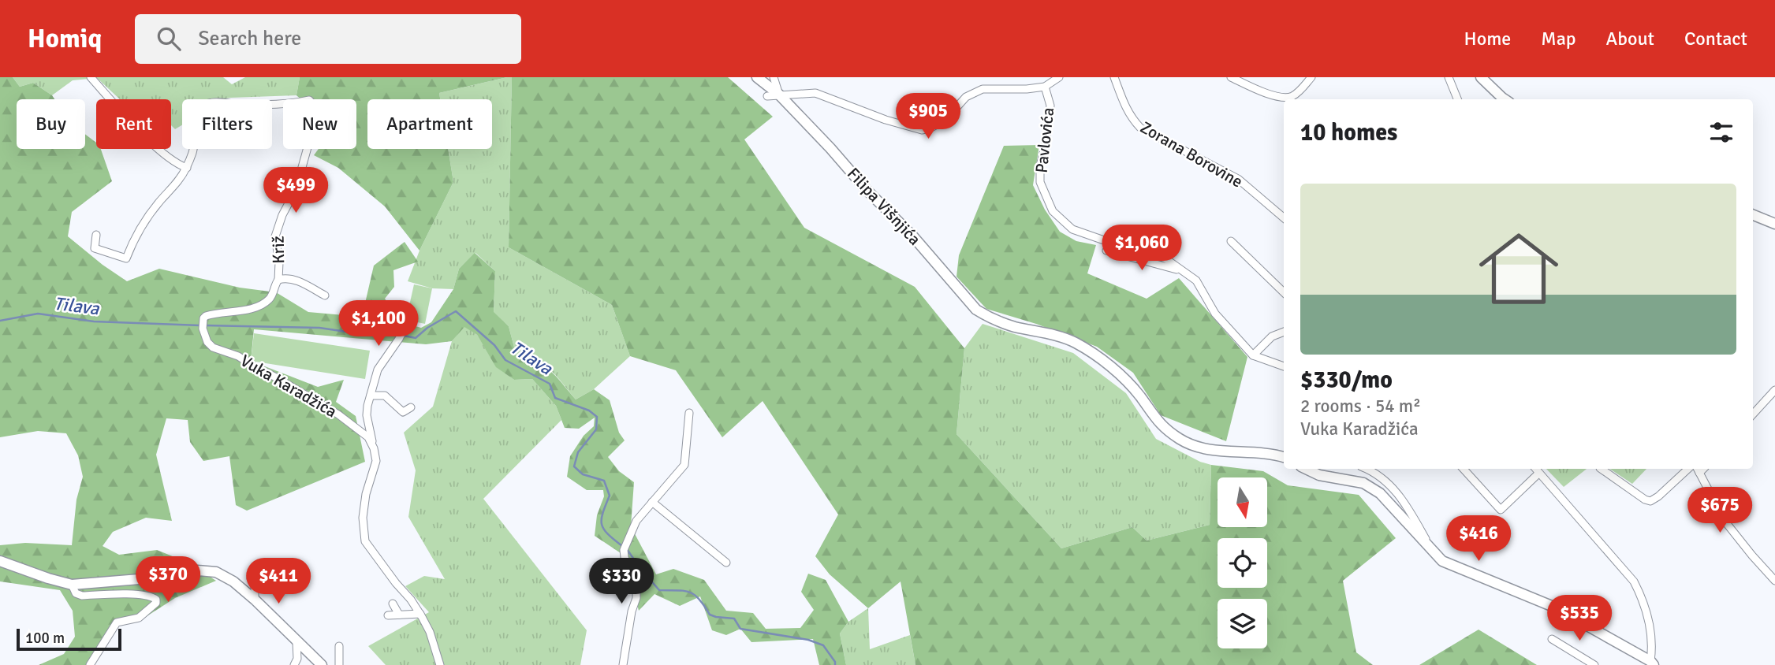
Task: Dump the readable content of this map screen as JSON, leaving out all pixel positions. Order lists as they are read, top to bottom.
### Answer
{
  "streets": {
    "main road": ["Filipa Višnjića"],
    "street": [
      "Pavlovića",
      "Zorana Borovine",
      "Križ",
      "Vuka Karadžića"
    ]
  },
  "crossings": [
    ["Križ", "Vuka Karadžića"]
  ],
  "water": ["Tilava"],
  "scale_bar": "100 m",
  "north": "bottom",
  "page": {
    "header": "Homiq",
    "search": "Search here",
    "nav": [
      "Home",
      "Map",
      "About",
      "Contact"
    ],
    "price": [
      "$905",
      "$499",
      "$1,060",
      "$1,100",
      "$675",
      "$416",
      "$370",
      "$411",
      "$330",
      "$535"
    ],
    "chip": [
      "Buy",
      "Rent",
      "Filters",
      "New",
      "Apartment"
    ],
    "heading": "10 homes",
    "list": [
      {
        "name": "$330/mo",
        "note": "2 rooms · 54 m² · Vuka Karadžića"
      }
    ],
    "scale": "100 m"
  }
}
